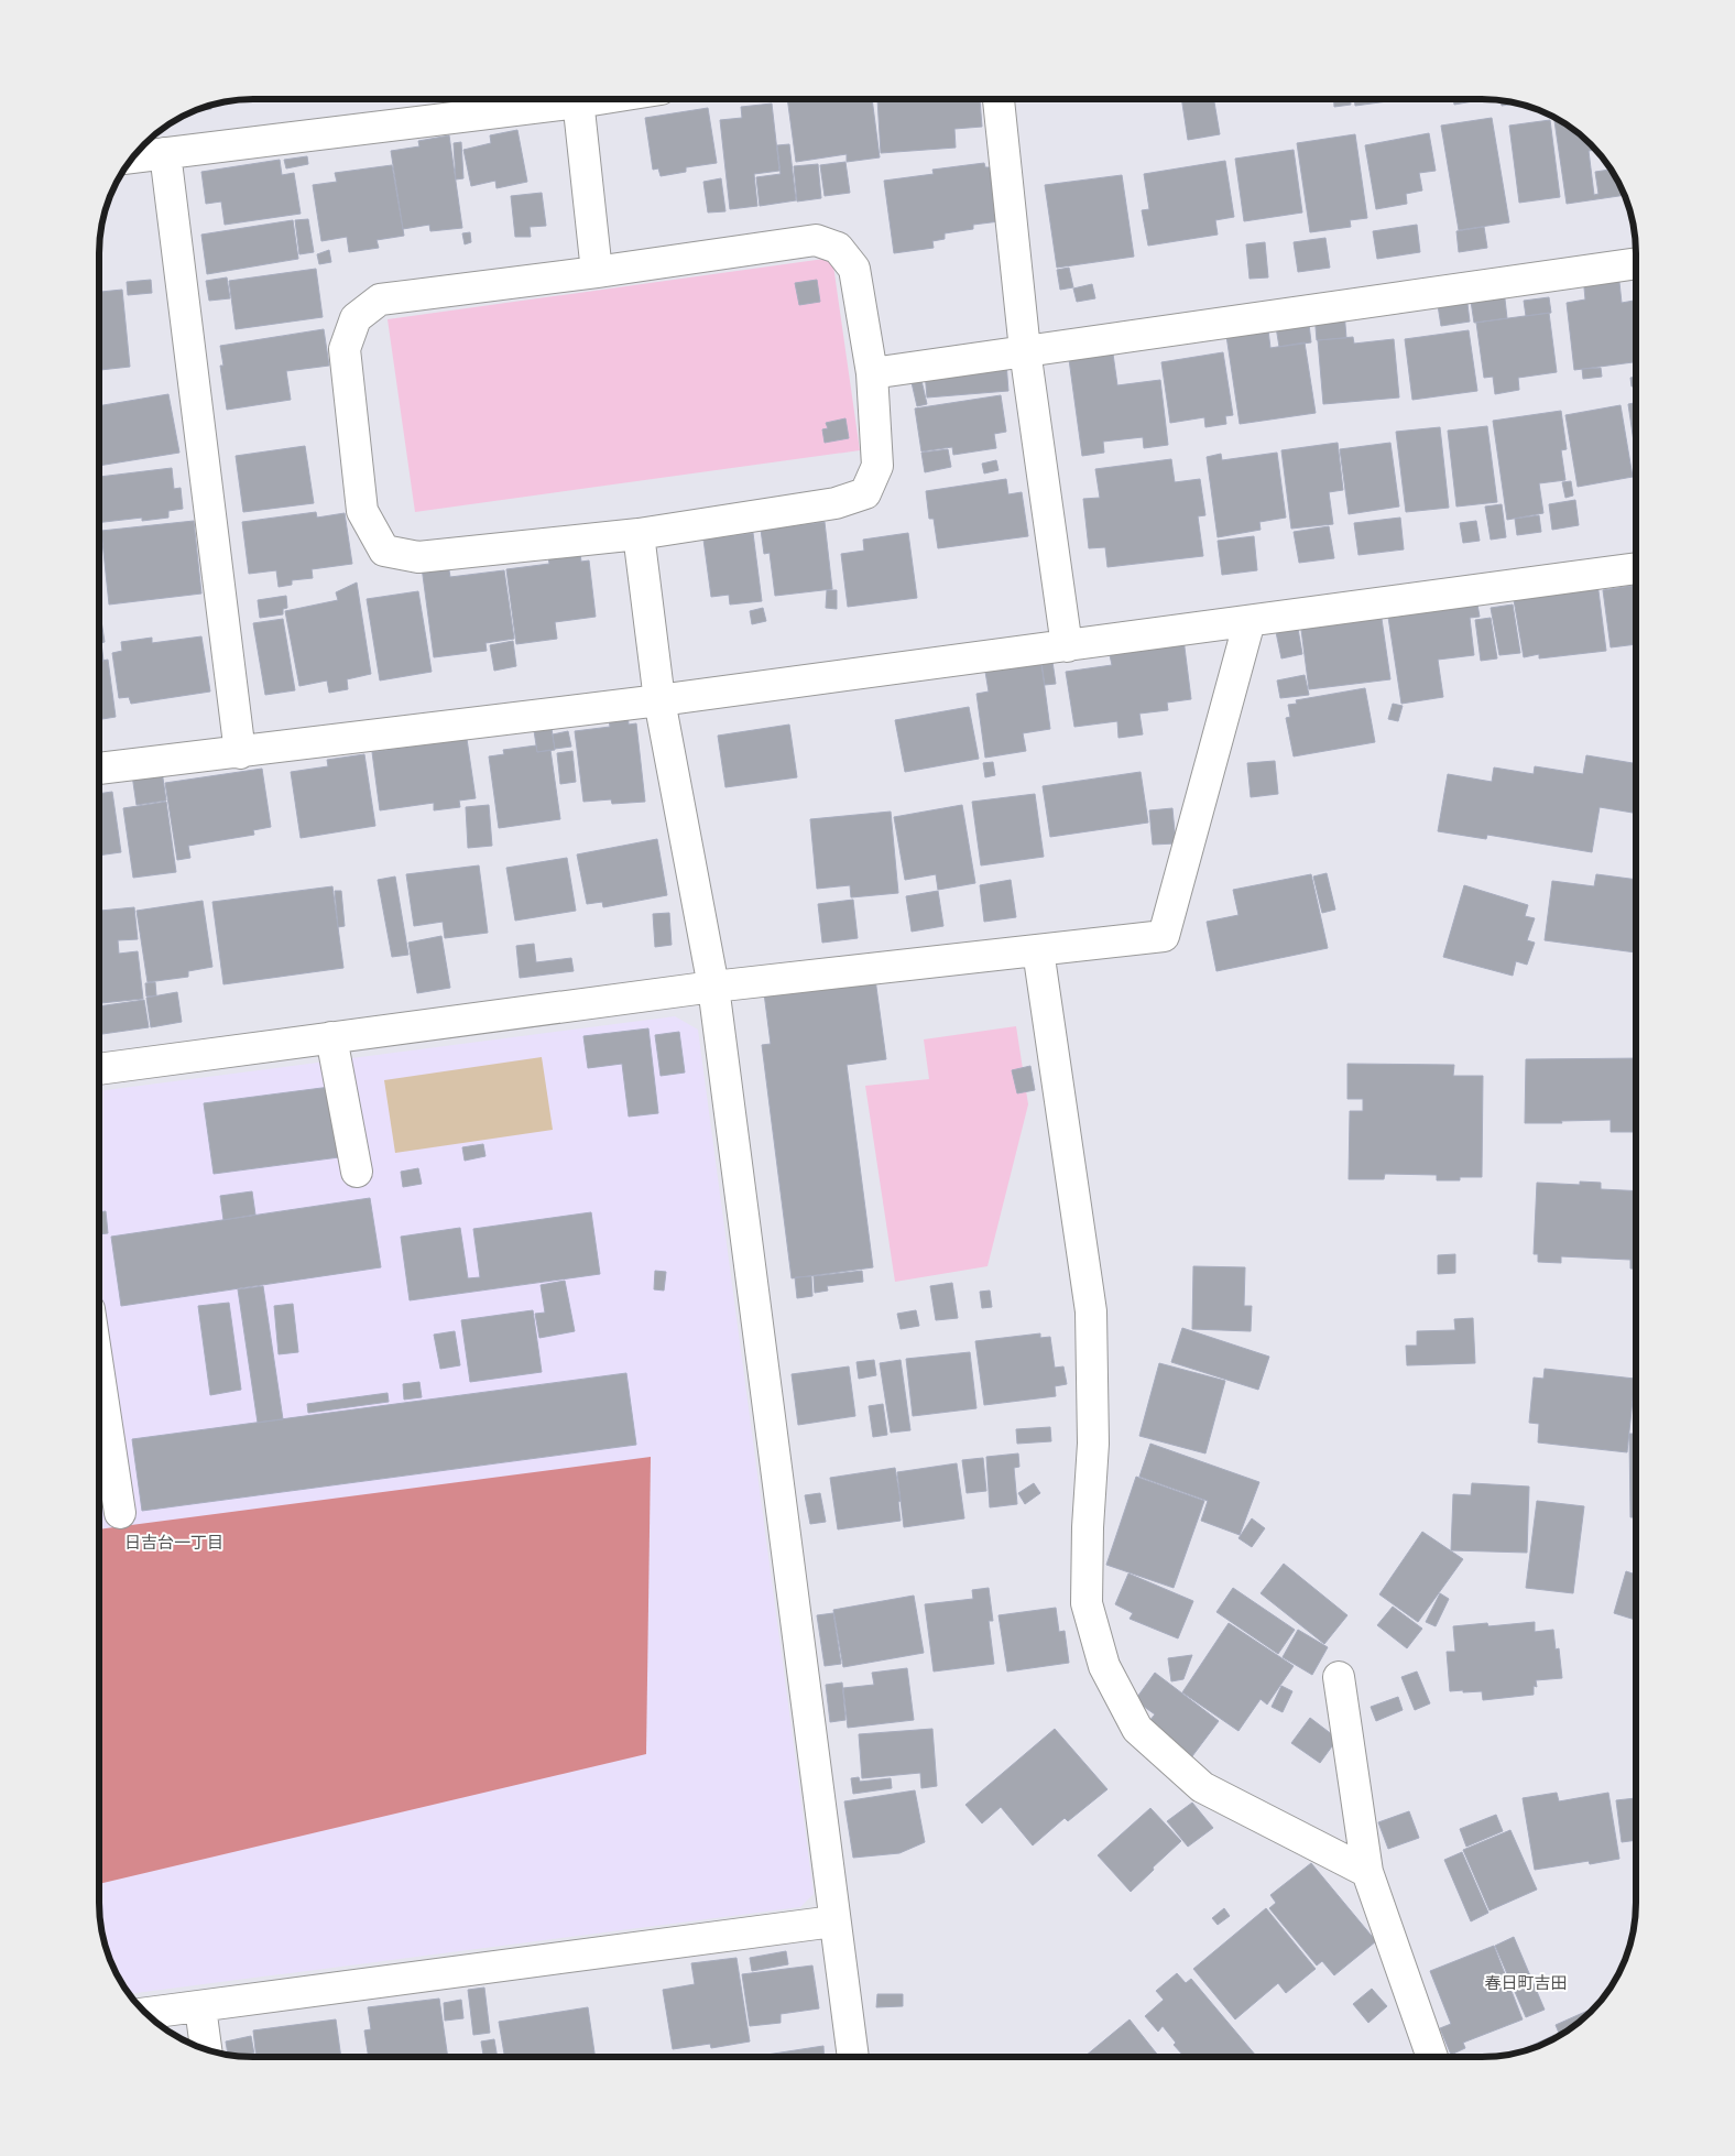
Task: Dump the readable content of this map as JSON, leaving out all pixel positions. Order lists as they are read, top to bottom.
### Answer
{
  "districts": ["日吉台一丁目", "春日町吉田"]
}
